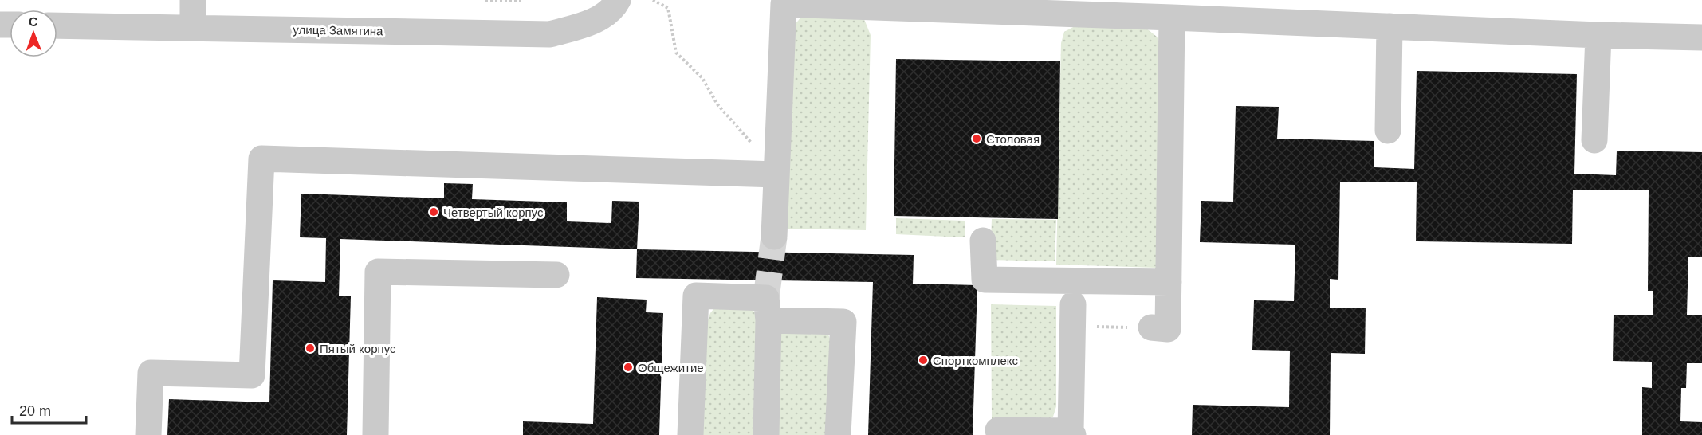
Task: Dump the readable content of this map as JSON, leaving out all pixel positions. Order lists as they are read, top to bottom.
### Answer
{
  "streets": {
    "street": ["улица Замятина"]
  },
  "places": [
    "Столовая",
    "Четвертый корпус",
    "Пятый корпус",
    "Спорткомплекс",
    "Общежитие"
  ],
  "scale_bar": "20 m",
  "north": "top"
}
